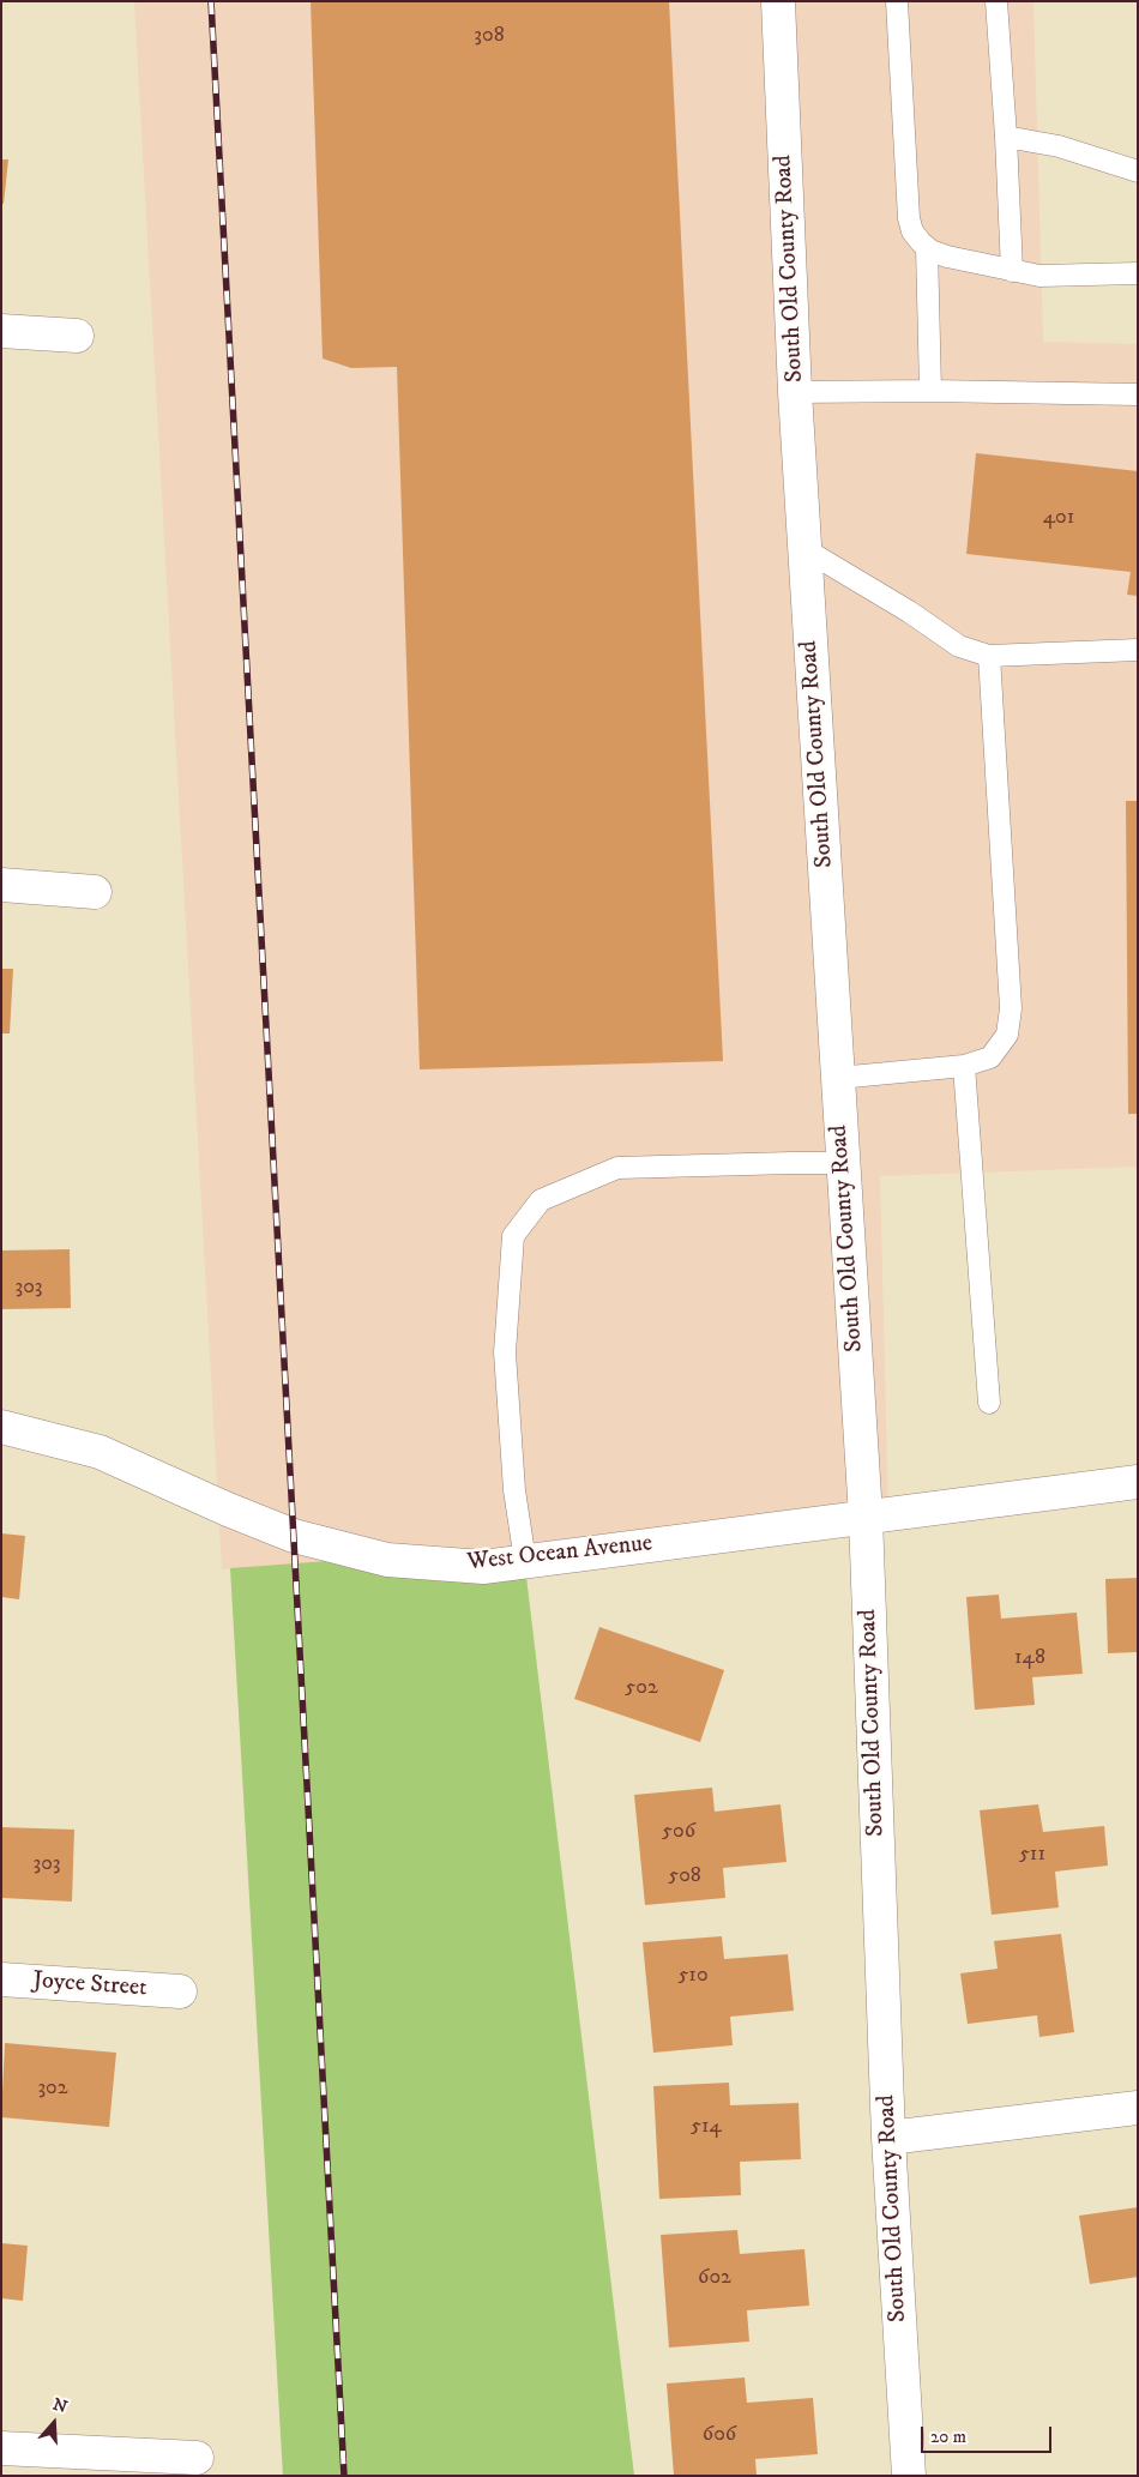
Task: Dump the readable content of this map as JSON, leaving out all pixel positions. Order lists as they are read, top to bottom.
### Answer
{
  "streets": {
    "street": ["South Old County Road", "West Ocean Avenue", "Joyce Street"]
  },
  "crossings": [
    ["South Old County Road", "West Ocean Avenue"]
  ],
  "house_numbers": [
    "308",
    "401",
    "303",
    "148",
    "502",
    "506",
    "511",
    "303",
    "508",
    "510",
    "302",
    "514",
    "602",
    "606"
  ],
  "scale_bar": "20 m",
  "north": "top"
}
